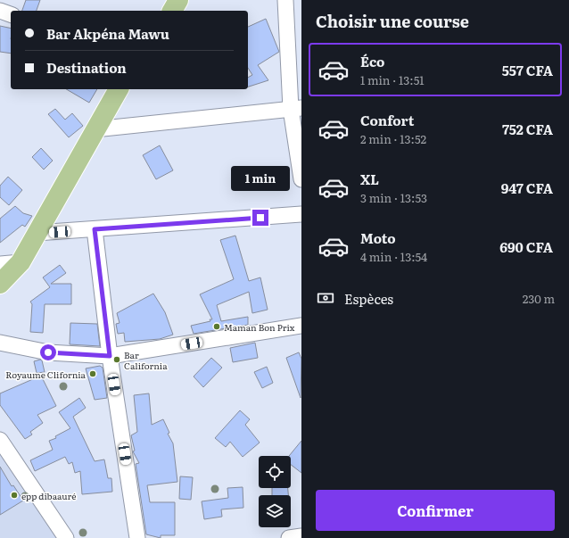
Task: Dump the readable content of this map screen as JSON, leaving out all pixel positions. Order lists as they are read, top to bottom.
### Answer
{
  "places": [
    "Maman Bon Prix",
    "Bar California",
    "Royaume Clifornia",
    "epp dibaauré"
  ],
  "page": {
    "heading": "Choisir une course",
    "banner": ["Bar Akpéna Mawu", "Destination"],
    "list": [
      {
        "name": "Éco",
        "note": "1 min · 13:51",
        "value": "557 CFA"
      },
      {
        "name": "Confort",
        "note": "2 min · 13:52",
        "value": "752 CFA"
      },
      {
        "name": "XL",
        "note": "3 min · 13:53",
        "value": "947 CFA"
      },
      {
        "name": "Moto",
        "note": "4 min · 13:54",
        "value": "690 CFA"
      }
    ],
    "bubble": "1 min",
    "pay": ["Espèces", "230 m"],
    "buttons": "Confirmer"
  }
}
